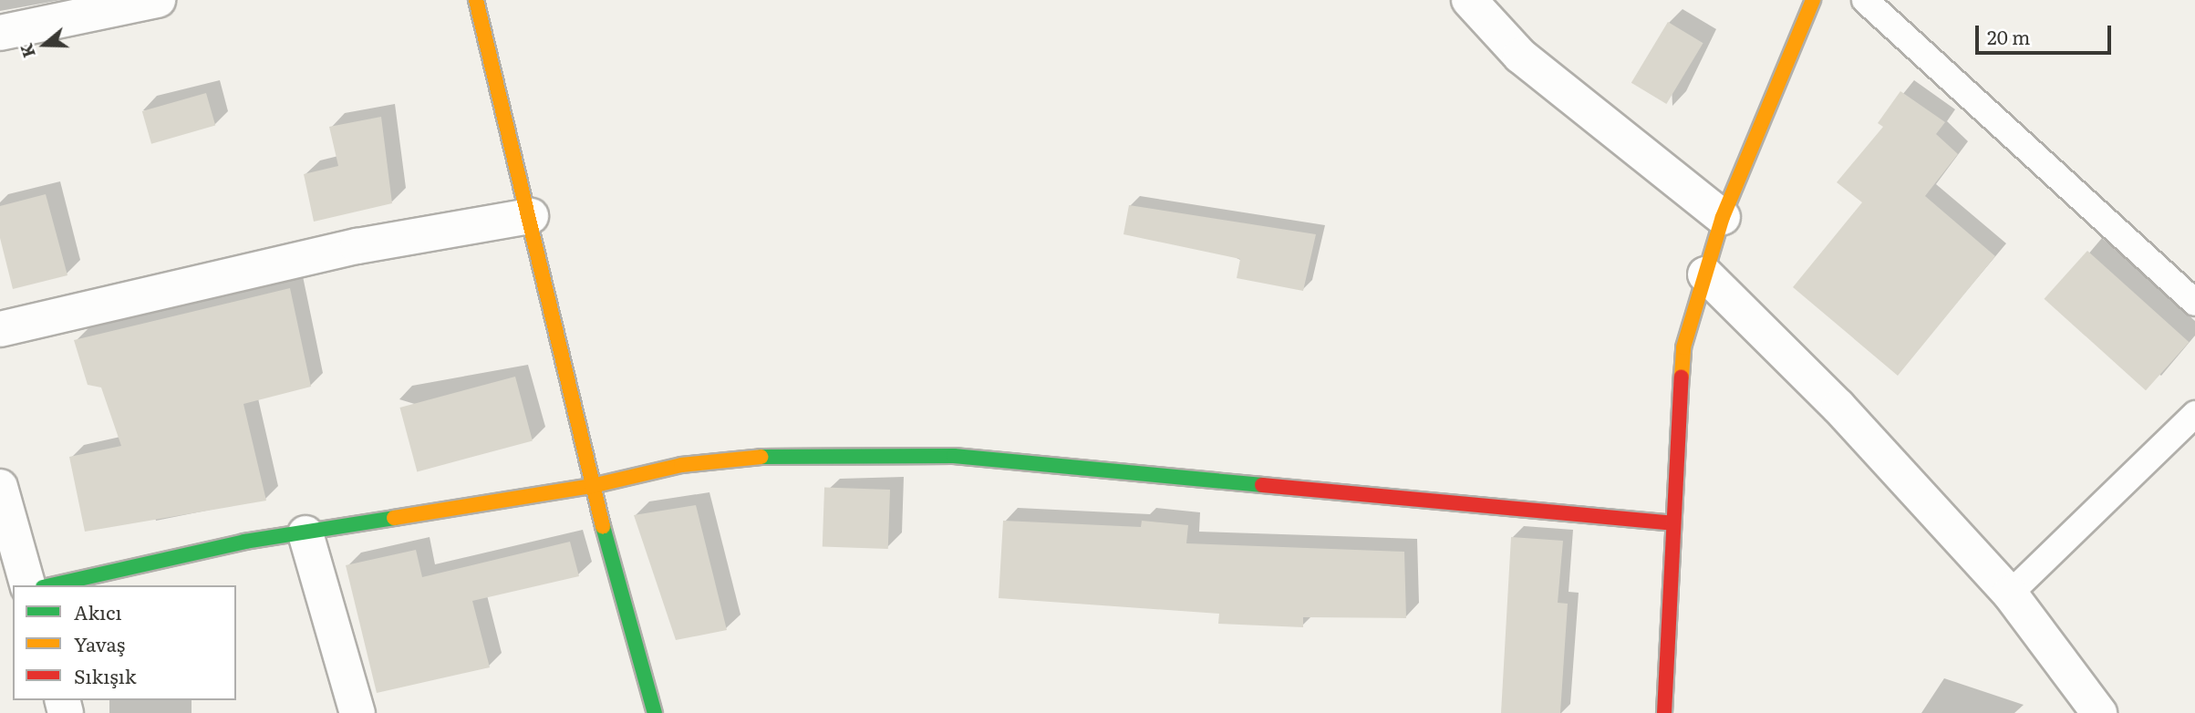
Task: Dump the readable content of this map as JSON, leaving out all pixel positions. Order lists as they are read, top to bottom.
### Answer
{
  "legend": ["Akıcı", "Yavaş", "Sıkışık"],
  "scale_bar": "20 m",
  "north": "left"
}
